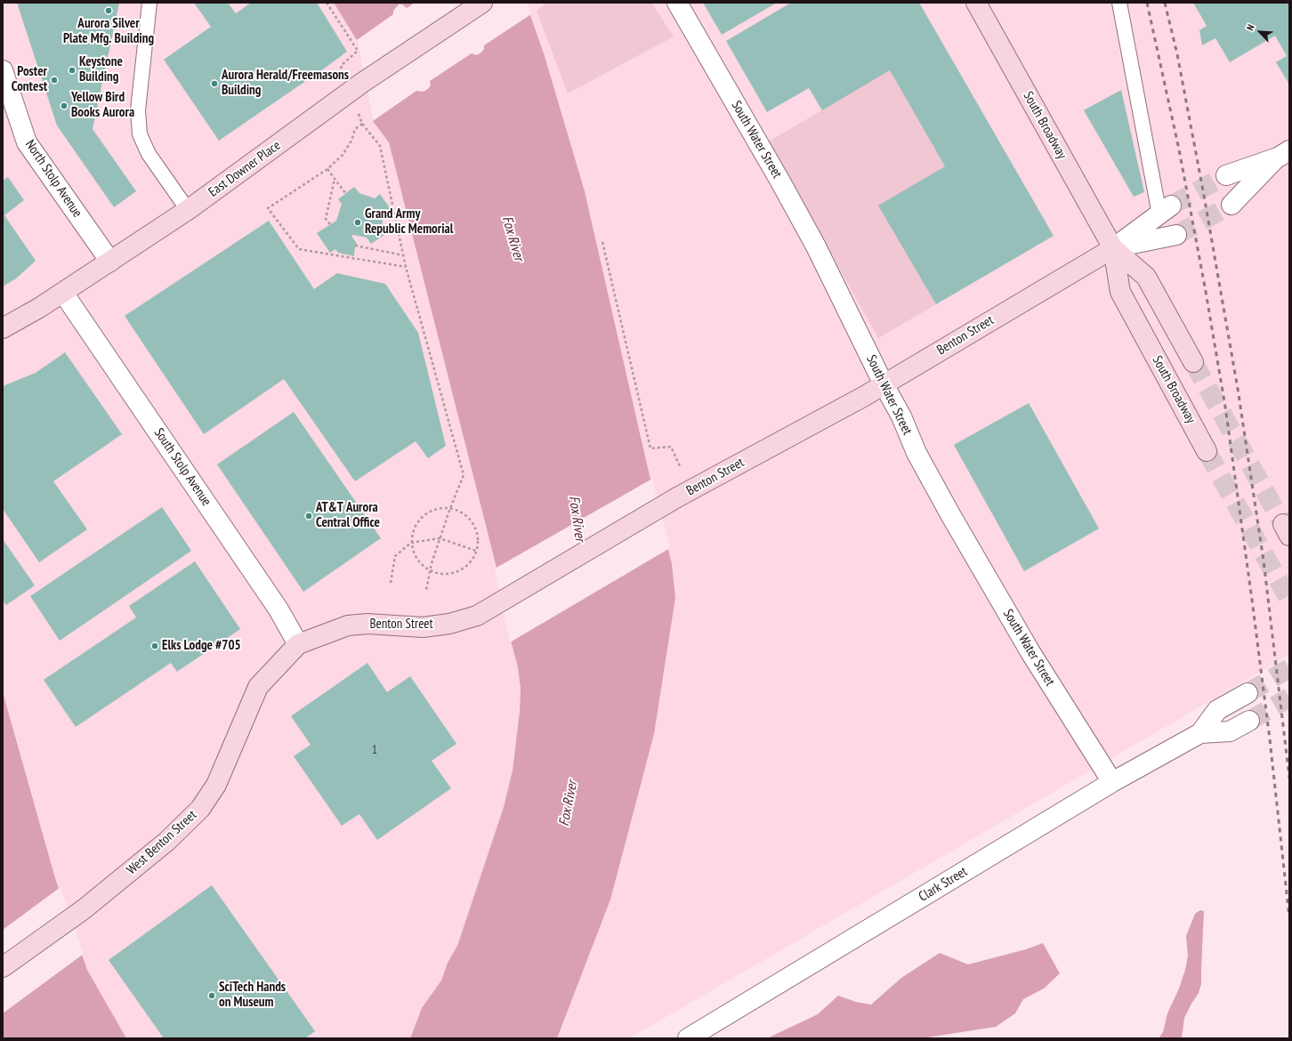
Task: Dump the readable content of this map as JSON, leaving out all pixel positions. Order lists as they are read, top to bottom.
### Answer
{
  "streets": {
    "street": [
      "South Broadway",
      "South Water Street",
      "East Downer Place",
      "North Stolp Avenue",
      "Benton Street",
      "South Stolp Avenue",
      "West Benton Street",
      "Clark Street"
    ]
  },
  "crossings": [
    ["South Broadway", "Benton Street"],
    ["South Water Street", "Benton Street"],
    ["South Water Street", "Clark Street"],
    ["East Downer Place", "North Stolp Avenue"],
    ["East Downer Place", "South Stolp Avenue"],
    ["Benton Street", "South Stolp Avenue"],
    ["Benton Street", "West Benton Street"],
    ["South Stolp Avenue", "West Benton Street"]
  ],
  "water": ["Fox River"],
  "places": [
    "Aurora Silver Plate Mfg. Building",
    "Keystone Building",
    "Poster Contest",
    "Aurora Herald/Freemasons Building",
    "Yellow Bird Books Aurora",
    "Grand Army Republic Memorial",
    "AT&T Aurora Central Office",
    "Elks Lodge #705",
    "SciTech Hands on Museum"
  ],
  "house_numbers": ["1"],
  "north": "top left"
}
